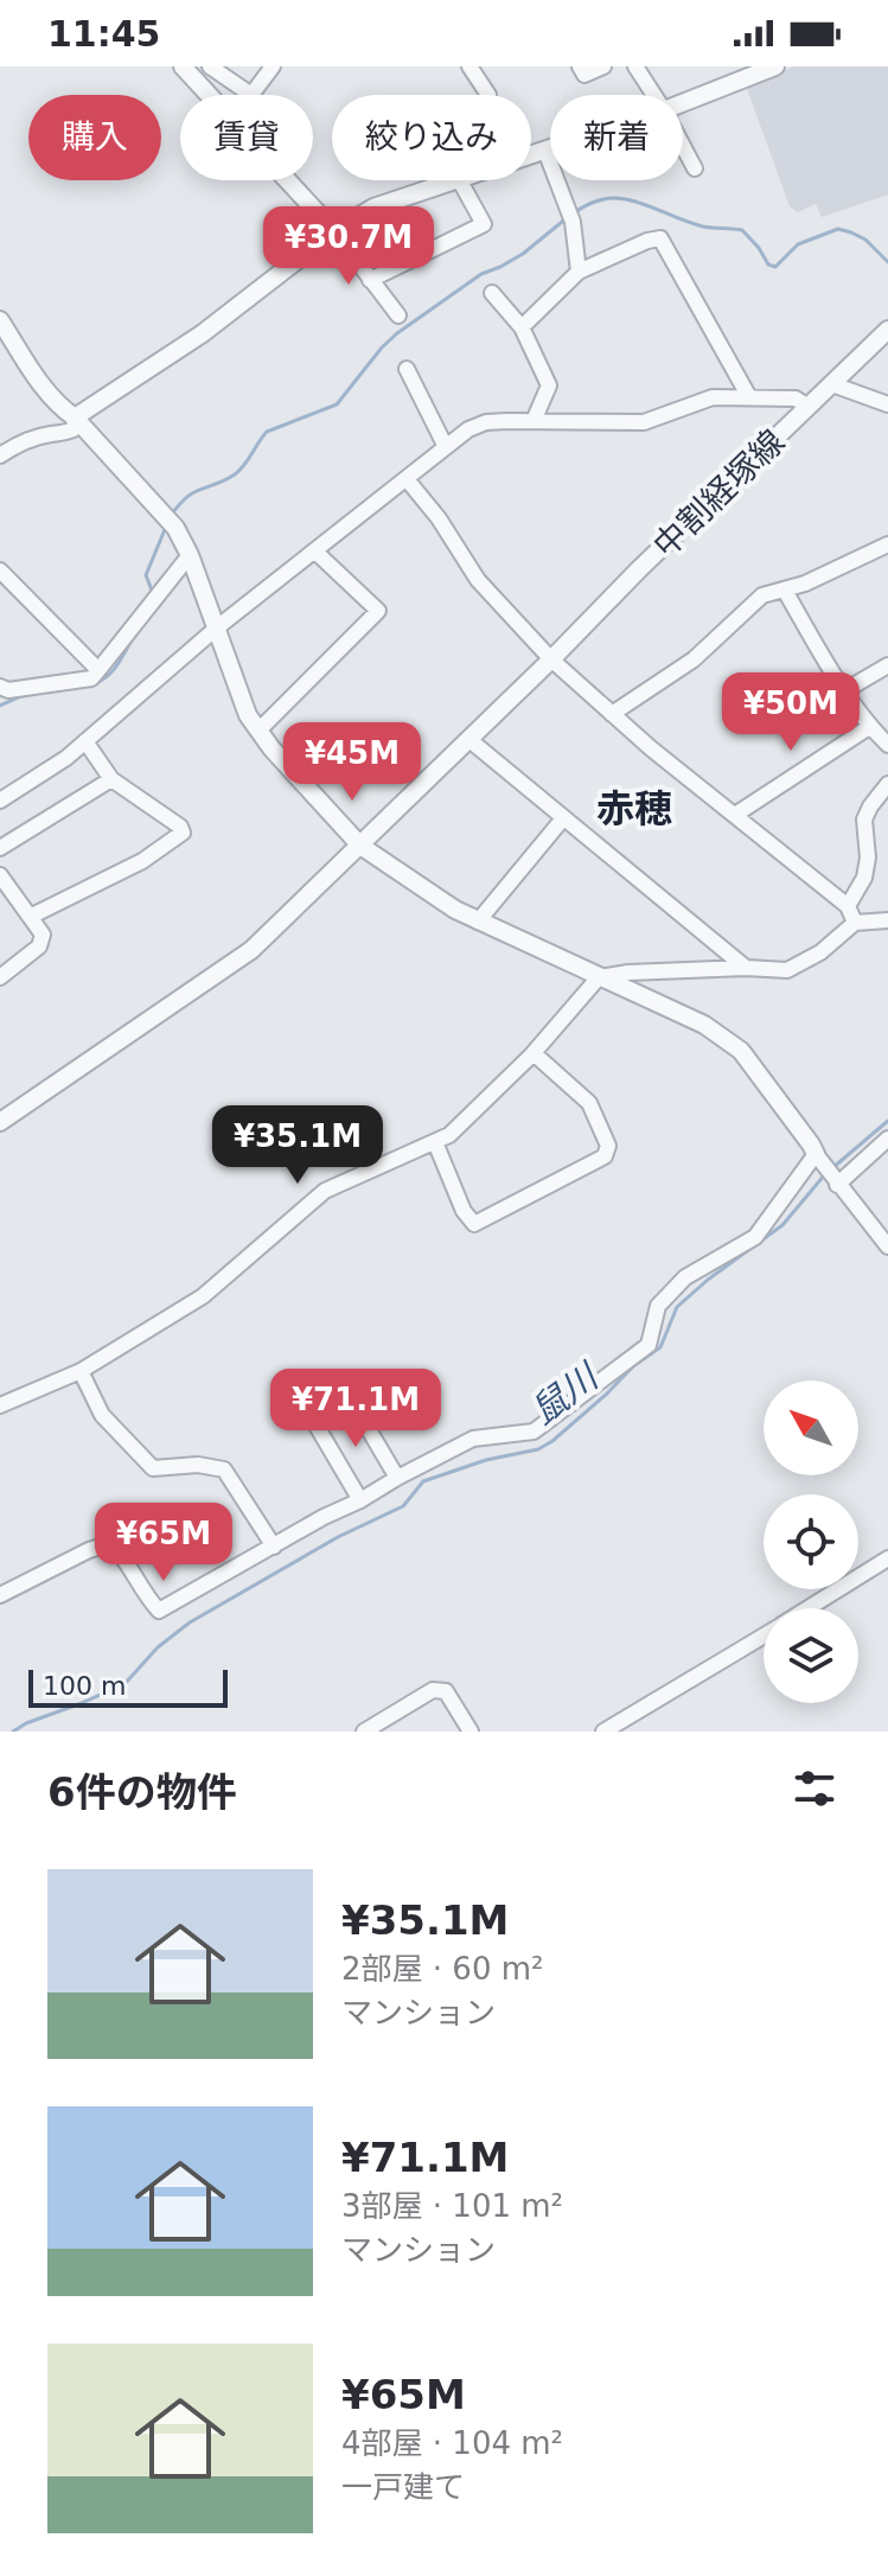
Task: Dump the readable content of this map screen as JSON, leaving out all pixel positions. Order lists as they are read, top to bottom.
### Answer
{
  "streets": {
    "street": ["中割経塚線"]
  },
  "districts": ["赤穂"],
  "water": ["鼠川"],
  "scale_bar": "100 m",
  "north": "top left",
  "page": {
    "status": "11:45",
    "chip": [
      "購入",
      "賃貸",
      "絞り込み",
      "新着"
    ],
    "price": [
      "¥30.7M",
      "¥50M",
      "¥45M",
      "¥35.1M",
      "¥71.1M",
      "¥65M"
    ],
    "scale": "100 m",
    "heading": "6件の物件",
    "list": [
      {
        "name": "¥35.1M",
        "note": "2部屋 · 60 m² · マンション"
      },
      {
        "name": "¥71.1M",
        "note": "3部屋 · 101 m² · マンション"
      },
      {
        "name": "¥65M",
        "note": "4部屋 · 104 m² · 一戸建て"
      }
    ]
  }
}
